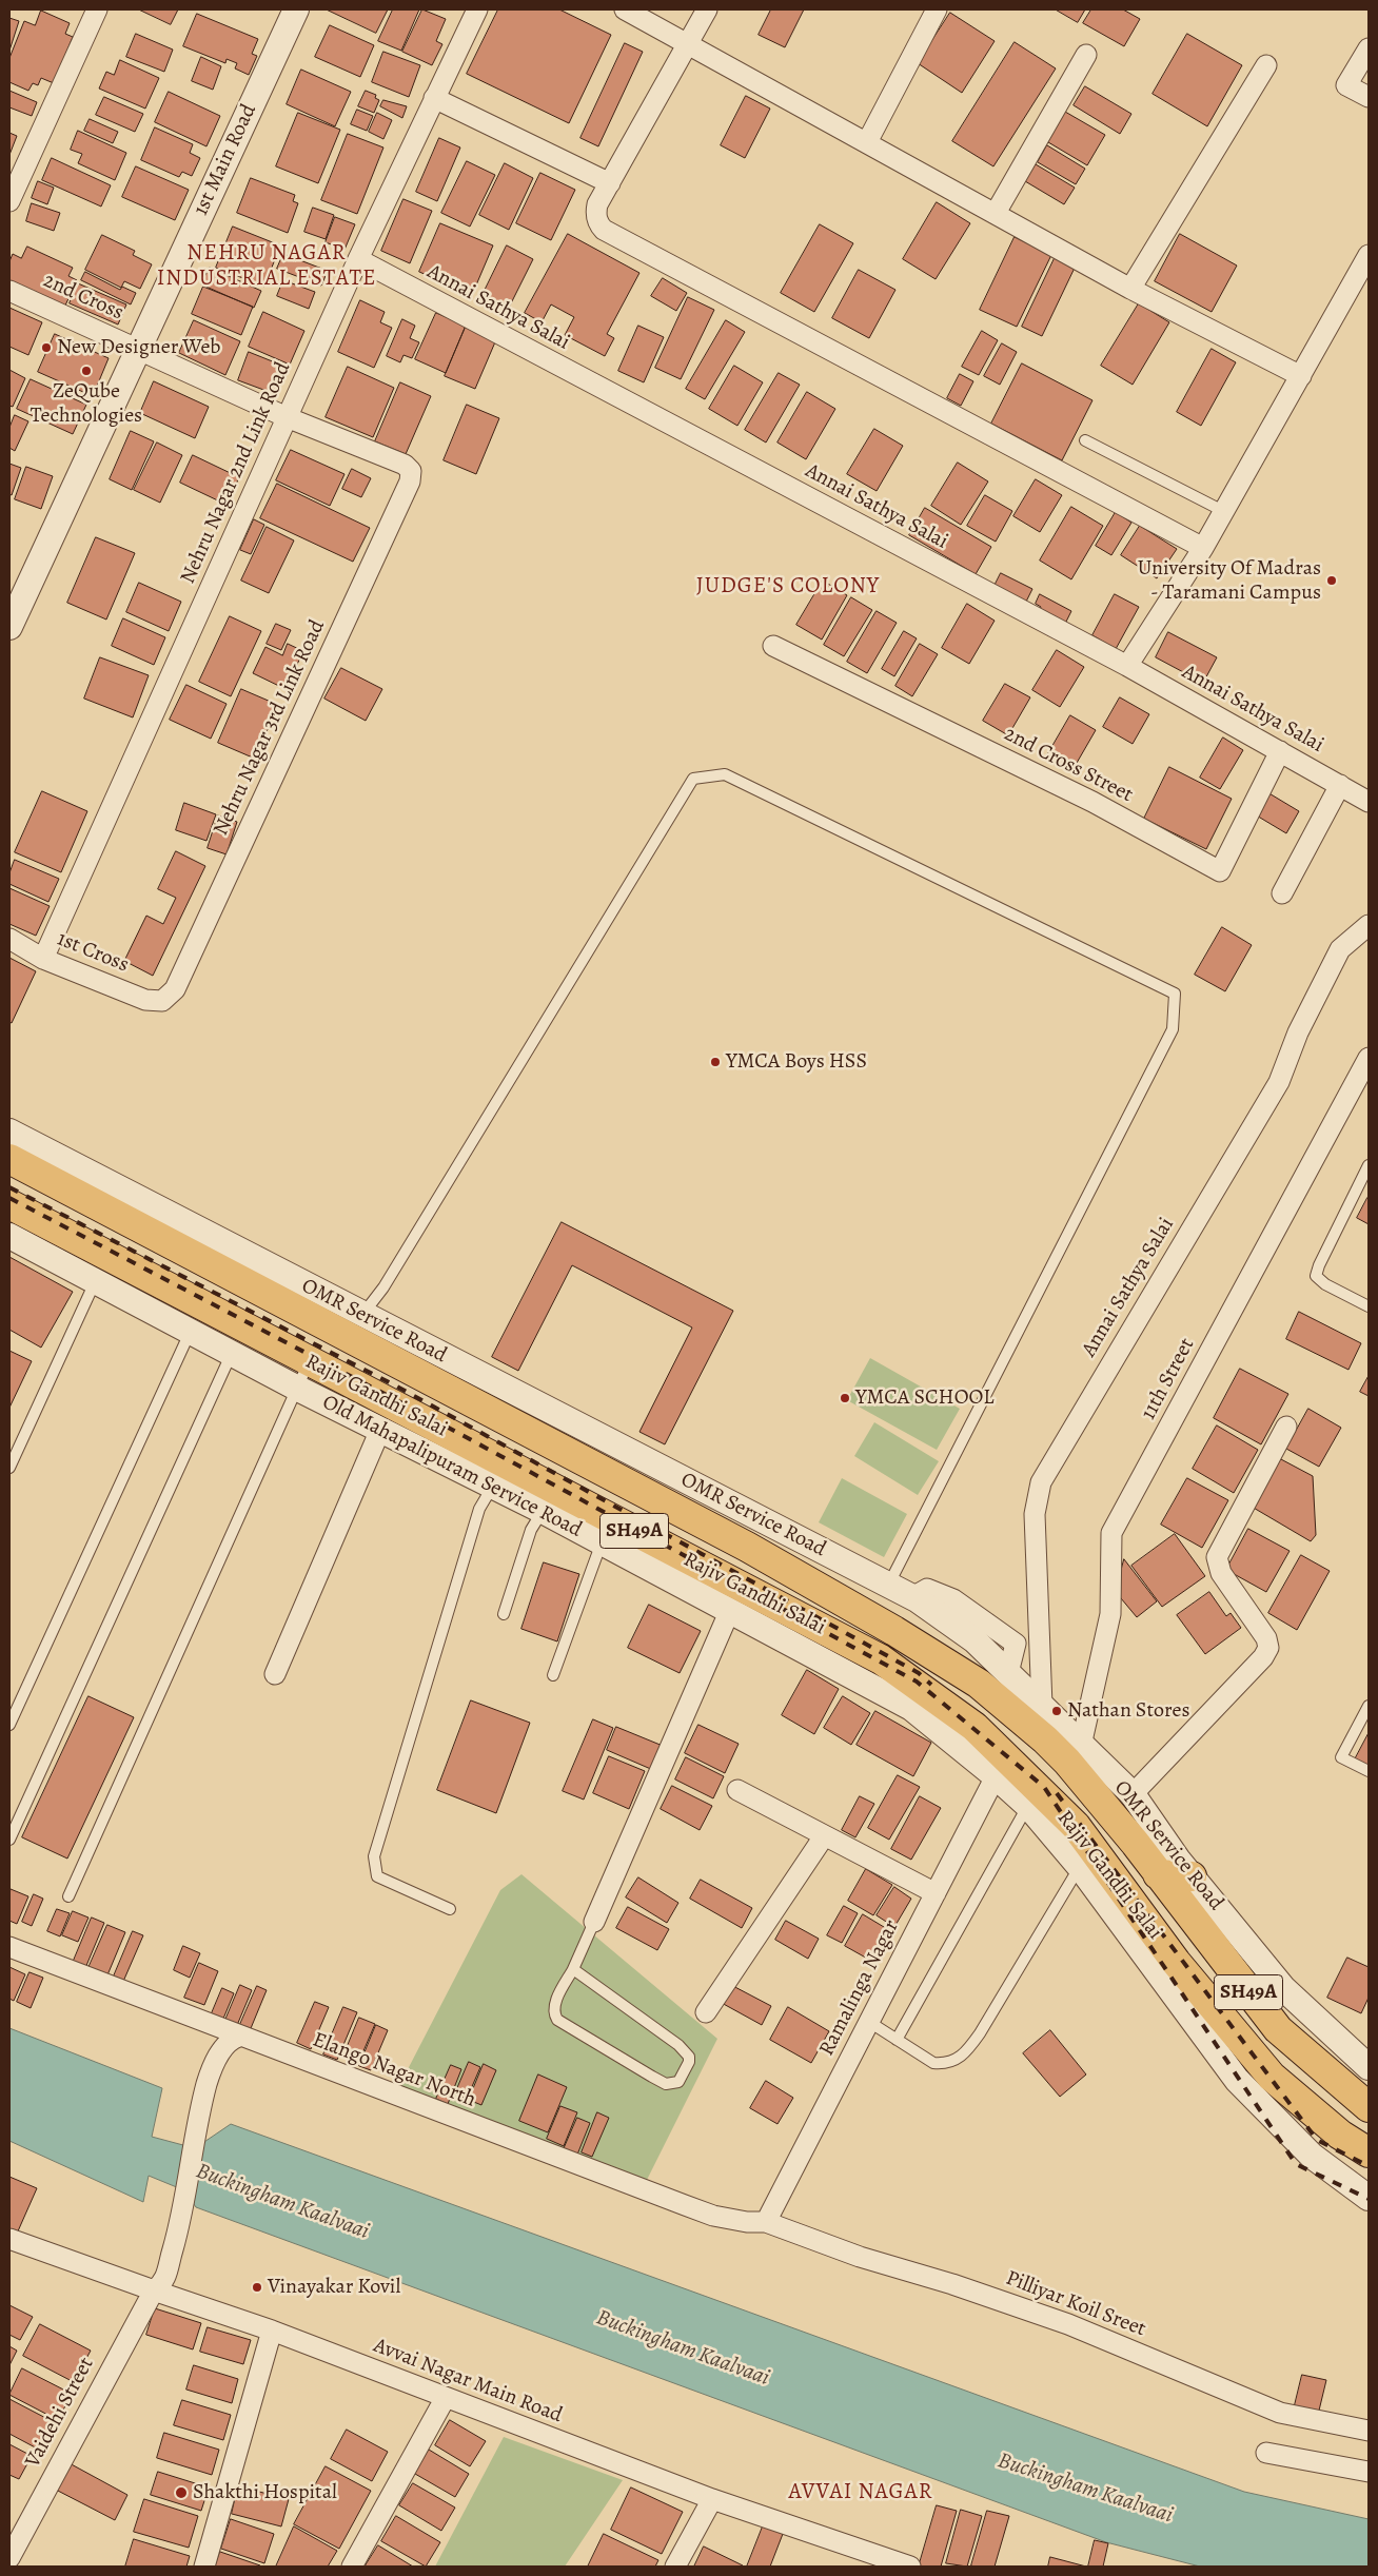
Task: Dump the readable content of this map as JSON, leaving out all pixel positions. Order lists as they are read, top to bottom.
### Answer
{
  "streets": {
    "main road": ["Rajiv Gandhi Salai", "SH49A"],
    "street": [
      "1st Main Road",
      "2nd Cross",
      "Annai Sathya Salai",
      "Nehru Nagar 2nd Link Road",
      "Nehru Nagar 3rd Link Road",
      "2nd Cross Street",
      "1st Cross",
      "OMR Service Road",
      "11th Street",
      "Old Mahapalipuram Service Road",
      "Ramalinga Nagar",
      "Elango Nagar North",
      "Pilliyar Koil Sreet",
      "Avvai Nagar Main Road",
      "Vaidehi Street"
    ]
  },
  "crossings": [
    ["1st Main Road", "2nd Cross"],
    ["2nd Cross", "Nehru Nagar 2nd Link Road"],
    ["2nd Cross", "Nehru Nagar 3rd Link Road"],
    ["Annai Sathya Salai", "Nehru Nagar 2nd Link Road"],
    ["Annai Sathya Salai", "2nd Cross Street"],
    ["Annai Sathya Salai", "OMR Service Road"],
    ["Nehru Nagar 2nd Link Road", "Nehru Nagar 3rd Link Road"],
    ["Nehru Nagar 2nd Link Road", "1st Cross"],
    ["Nehru Nagar 3rd Link Road", "1st Cross"],
    ["OMR Service Road", "11th Street"],
    ["Rajiv Gandhi Salai", "Old Mahapalipuram Service Road"],
    ["Rajiv Gandhi Salai", "Ramalinga Nagar"],
    ["Old Mahapalipuram Service Road", "Ramalinga Nagar"],
    ["Ramalinga Nagar", "Elango Nagar North"],
    ["Ramalinga Nagar", "Pilliyar Koil Sreet"],
    ["Elango Nagar North", "Pilliyar Koil Sreet"],
    ["Elango Nagar North", "Vaidehi Street"],
    ["Avvai Nagar Main Road", "Vaidehi Street"]
  ],
  "districts": ["NEHRU NAGAR INDUSTRIAL ESTATE", "JUDGE'S COLONY", "AVVAI NAGAR"],
  "water": ["Buckingham Kaalvaai"],
  "places": [
    "New Designer Web",
    "ZeQube Technologies",
    "University Of Madras - Taramani Campus",
    "YMCA Boys HSS",
    "YMCA SCHOOL",
    "Nathan Stores",
    "Vinayakar Kovil",
    "Shakthi Hospital"
  ]
}
